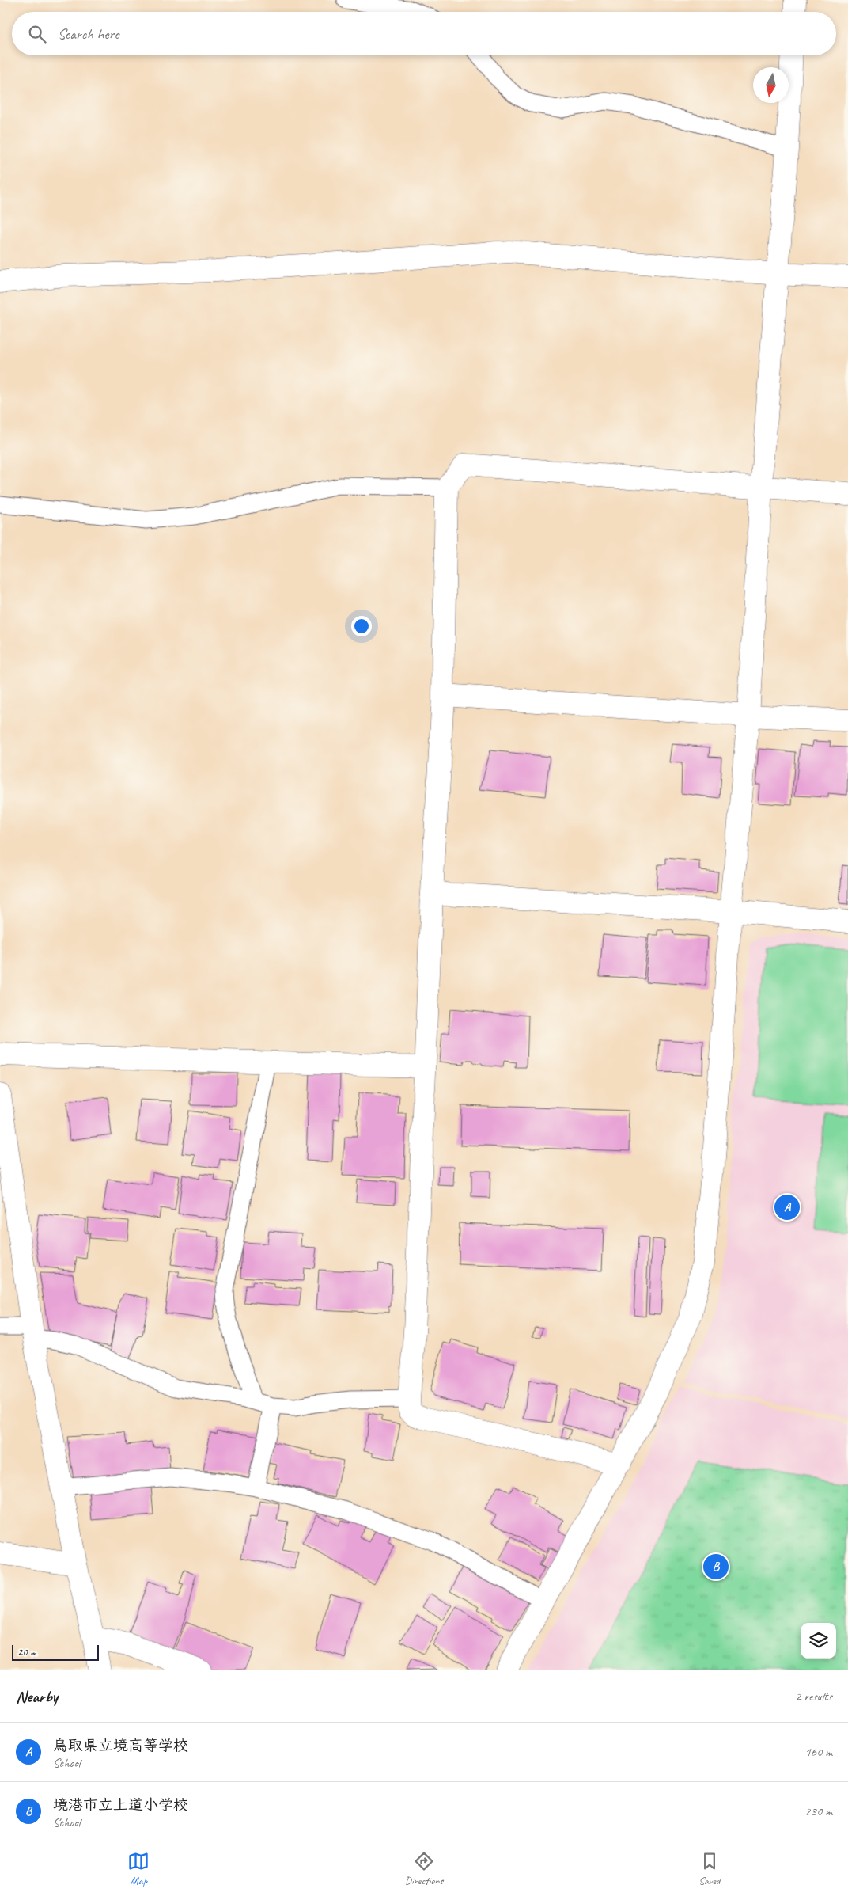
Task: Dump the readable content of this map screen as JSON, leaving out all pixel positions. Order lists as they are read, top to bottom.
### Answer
{
  "scale_bar": "20 m",
  "north": "bottom",
  "page": {
    "search": "Search here",
    "pins": ["A", "B"],
    "scale": "20 m",
    "heading": ["Nearby", "2 results"],
    "list": [
      {
        "mark": "A",
        "name": "鳥取県立境高等学校",
        "note": "School",
        "value": "160 m"
      },
      {
        "mark": "B",
        "name": "境港市立上道小学校",
        "note": "School",
        "value": "230 m"
      }
    ],
    "nav": ["Map", "Directions", "Saved"]
  }
}
